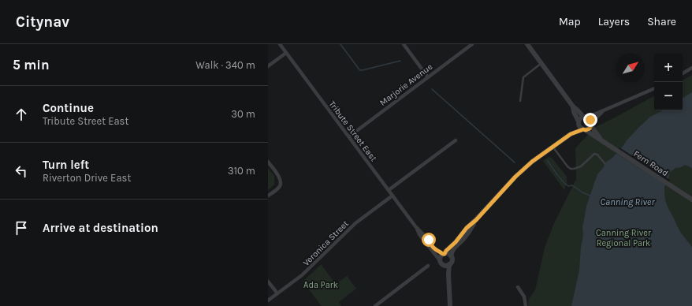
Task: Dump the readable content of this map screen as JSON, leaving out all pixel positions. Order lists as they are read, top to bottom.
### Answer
{
  "streets": {
    "street": [
      "Marjorie Avenue",
      "Tribute Street East",
      "Fern Road",
      "Veronica Street"
    ]
  },
  "crossings": [
    ["Marjorie Avenue", "Tribute Street East"],
    ["Tribute Street East", "Veronica Street"]
  ],
  "water": ["Canning River"],
  "parks": ["Canning River Regional Park", "Ada Park"],
  "north": "top right",
  "page": {
    "header": "Citynav",
    "nav": ["Map", "Layers", "Share"],
    "heading": ["5 min", "Walk · 340 m"],
    "map_buttons": ["+", "−"],
    "list": [
      ["Continue", "Tribute Street East", "30 m"],
      ["Turn left", "Riverton Drive East", "310 m"],
      "Arrive at destination"
    ]
  }
}
